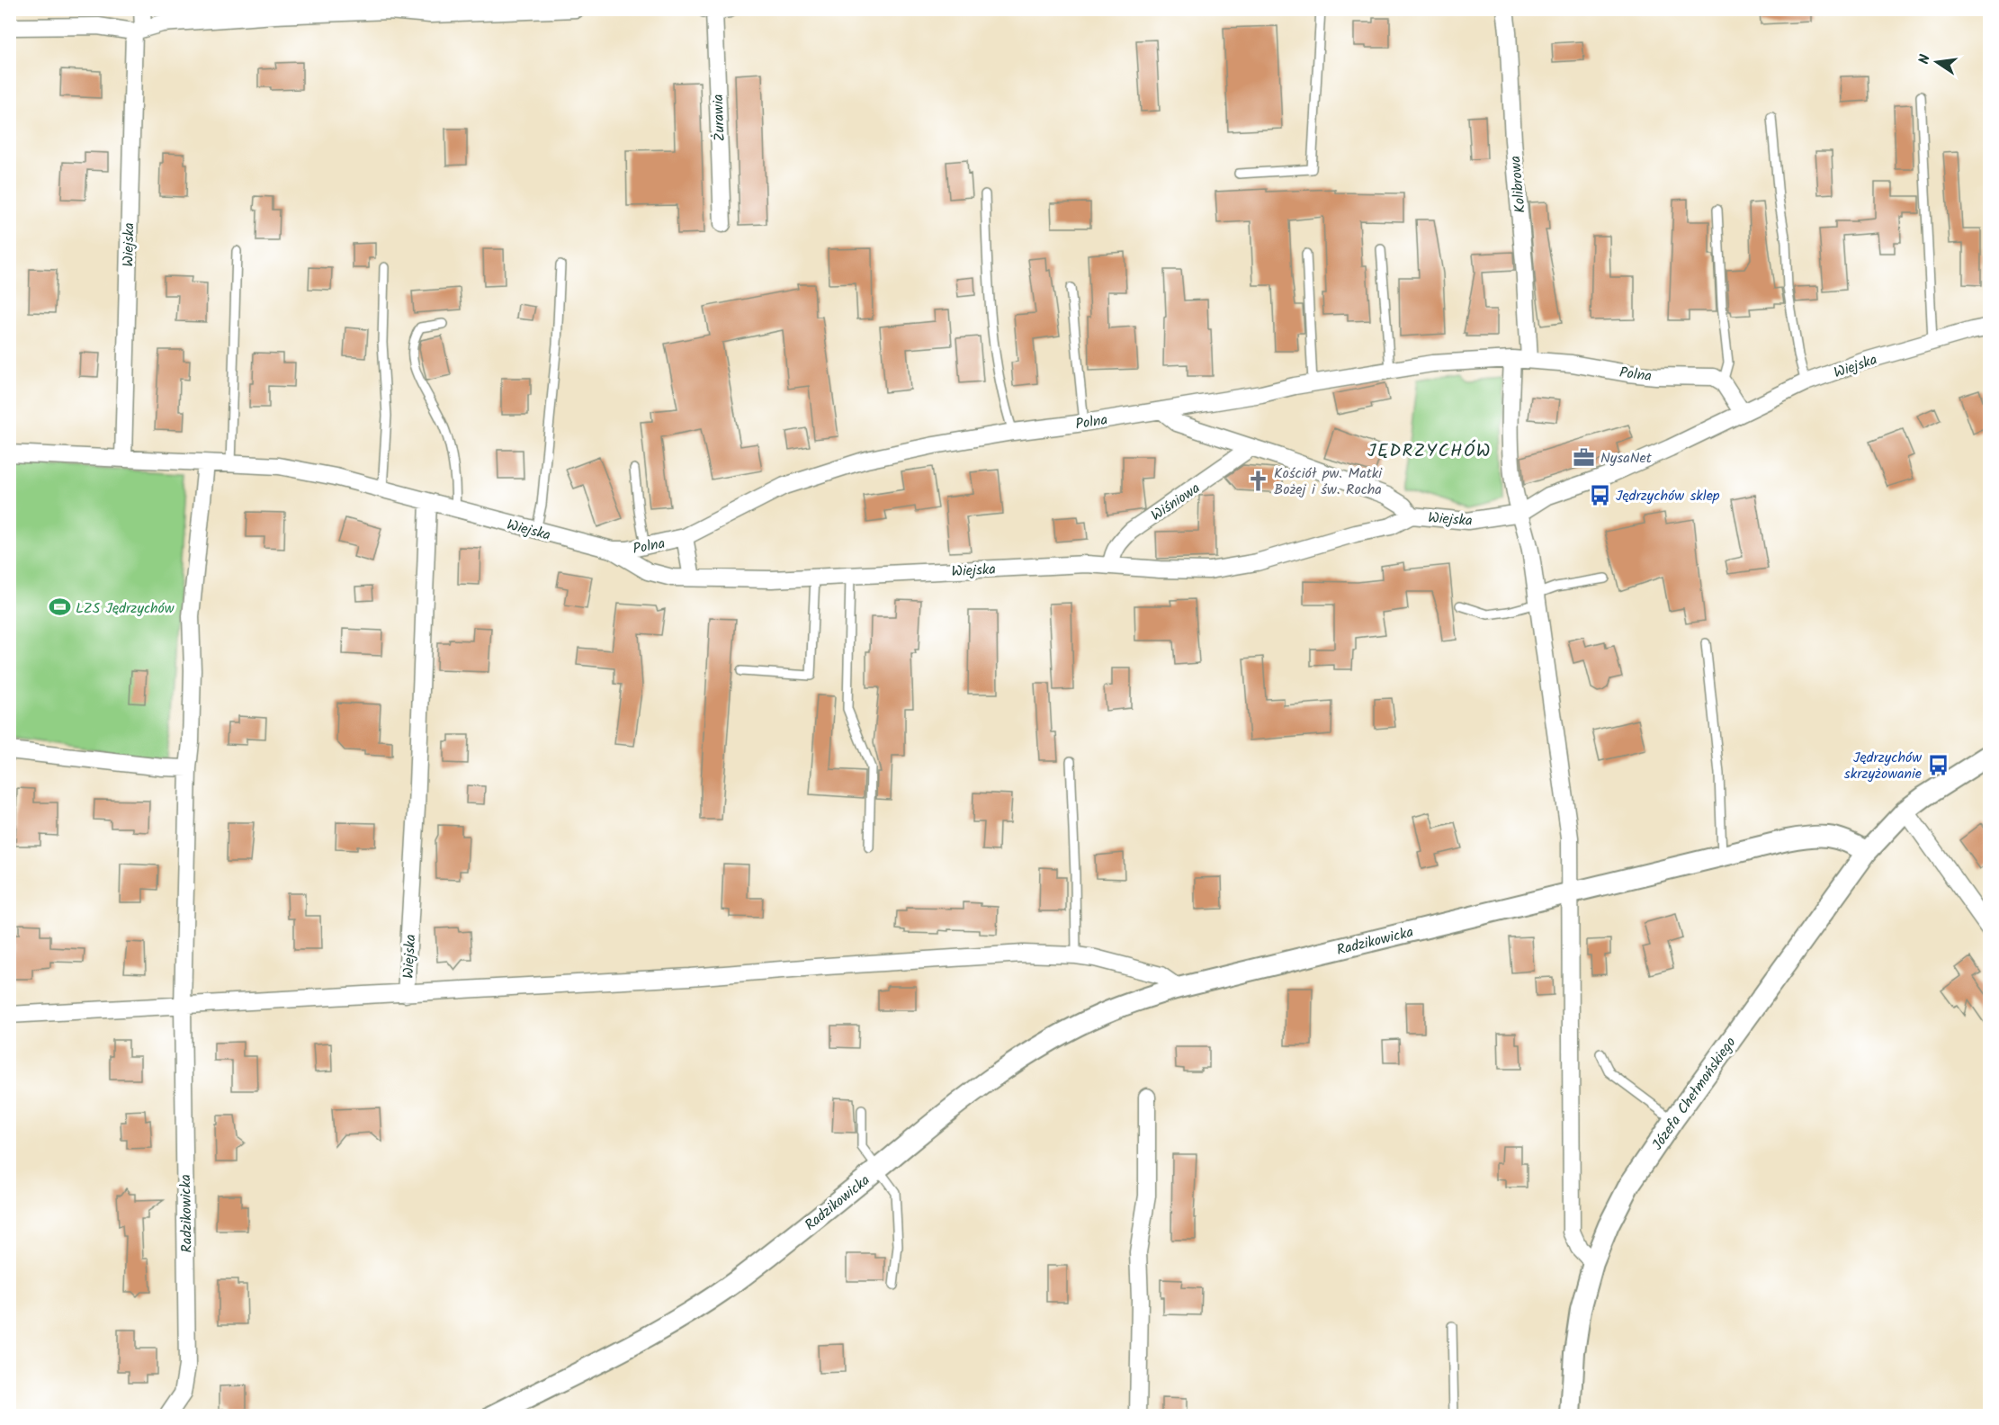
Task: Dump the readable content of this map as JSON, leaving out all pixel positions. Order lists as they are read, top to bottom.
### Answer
{
  "streets": {
    "street": [
      "Żurawia",
      "Kolibrowa",
      "Wiejska",
      "Polna",
      "Wiśniowa",
      "Radzikowicka",
      "Józefa Chełmońskiego"
    ]
  },
  "crossings": [
    ["Kolibrowa", "Polna"],
    ["Wiejska", "Polna"],
    ["Wiejska", "Wiśniowa"],
    ["Wiejska", "Radzikowicka"],
    ["Radzikowicka", "Józefa Chełmońskiego"]
  ],
  "districts": ["JĘDRZYCHÓW"],
  "places": {
    "office": ["NysaNet"],
    "church": ["Kościół pw. Matki Bożej i św. Rocha"],
    "bus stop": ["Jędrzychów sklep", "Jędrzychów skrzyżowanie"],
    "sports": ["LZS Jędrzychów"]
  },
  "north": "left"
}
